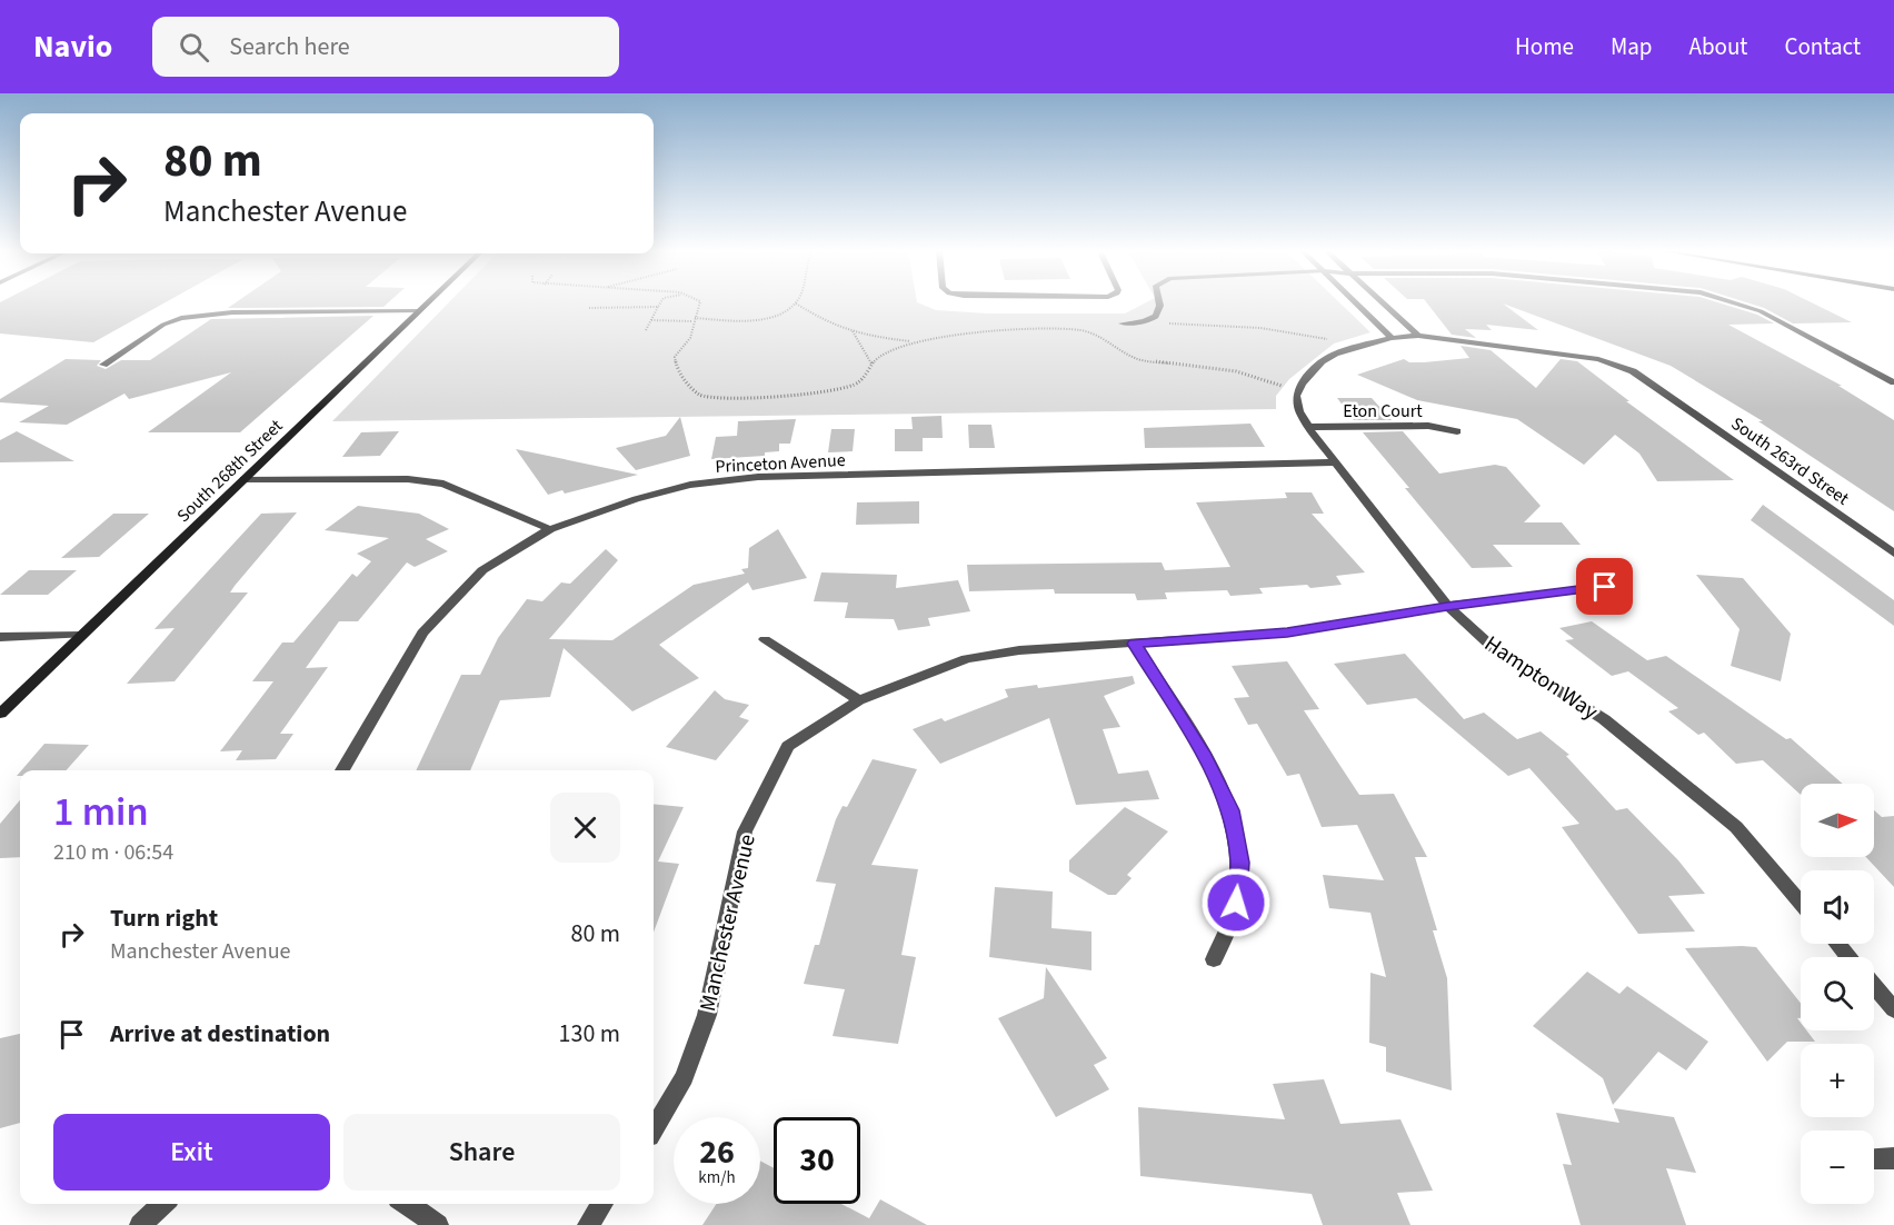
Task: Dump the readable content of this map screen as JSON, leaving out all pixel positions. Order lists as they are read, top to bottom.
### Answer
{
  "streets": {
    "street": [
      "Eton Court",
      "South 263rd Street",
      "Princeton Avenue",
      "South 268th Street",
      "Hampton Way",
      "Manchester Avenue"
    ]
  },
  "crossings": [
    ["Eton Court", "Hampton Way"],
    ["Princeton Avenue", "Hampton Way"],
    ["Hampton Way", "Manchester Avenue"]
  ],
  "north": "right",
  "page": {
    "header": "Navio",
    "search": "Search here",
    "nav": [
      "Home",
      "Map",
      "About",
      "Contact"
    ],
    "turn": ["80 m", "Manchester Avenue"],
    "heading": ["1 min", "210 m · 06:54"],
    "map_buttons": ["+", "−"],
    "list": [
      {
        "name": "Turn right",
        "note": "Manchester Avenue",
        "value": "80 m"
      },
      {
        "name": "Arrive at destination",
        "value": "130 m"
      }
    ],
    "buttons": ["Exit", "Share"],
    "speed": "26 km/h",
    "limit": "30"
  }
}
